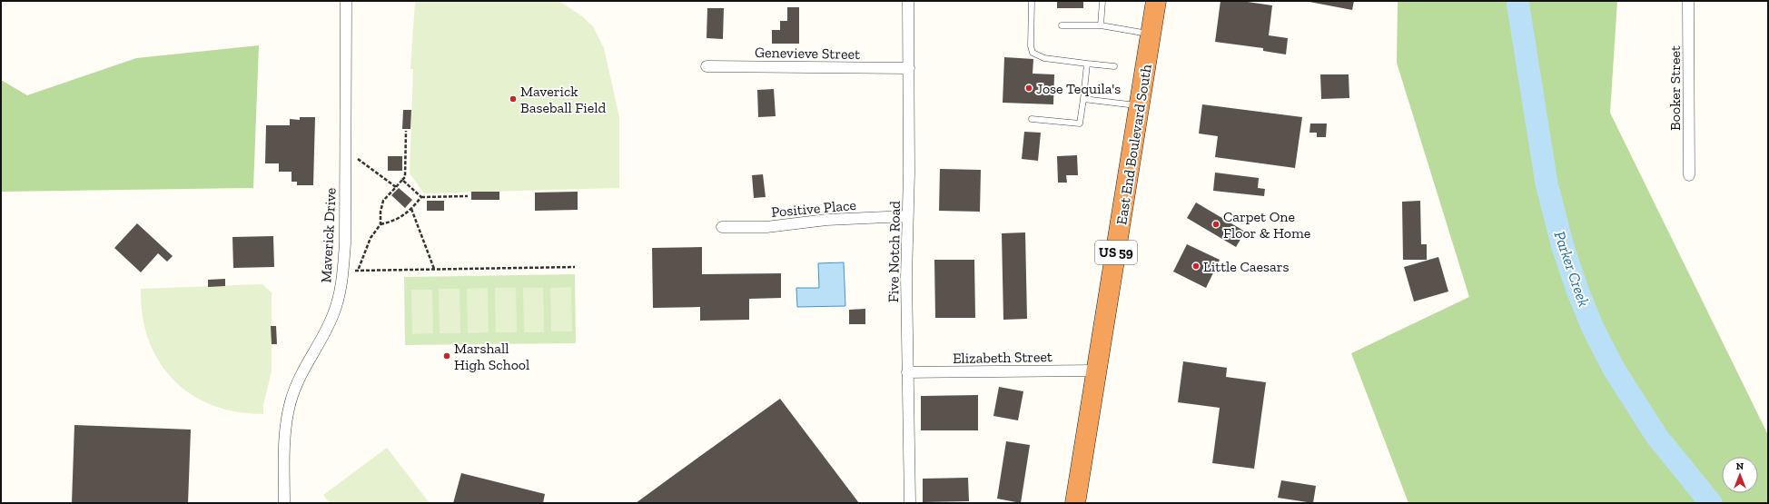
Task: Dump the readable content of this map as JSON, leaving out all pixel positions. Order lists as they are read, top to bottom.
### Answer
{
  "streets": {
    "highway": ["East End Boulevard South", "US 59"],
    "street": [
      "Genevieve Street",
      "Booker Street",
      "Positive Place",
      "Maverick Drive",
      "Five Notch Road",
      "Elizabeth Street"
    ]
  },
  "crossings": [
    ["Genevieve Street", "Five Notch Road"],
    ["East End Boulevard South", "Elizabeth Street"],
    ["Positive Place", "Five Notch Road"],
    ["Five Notch Road", "Elizabeth Street"]
  ],
  "water": ["Parker Creek"],
  "places": [
    "Jose Tequila's",
    "Maverick Baseball Field",
    "Carpet One Floor & Home",
    "Little Caesars",
    "Marshall High School"
  ],
  "north": "top"
}
